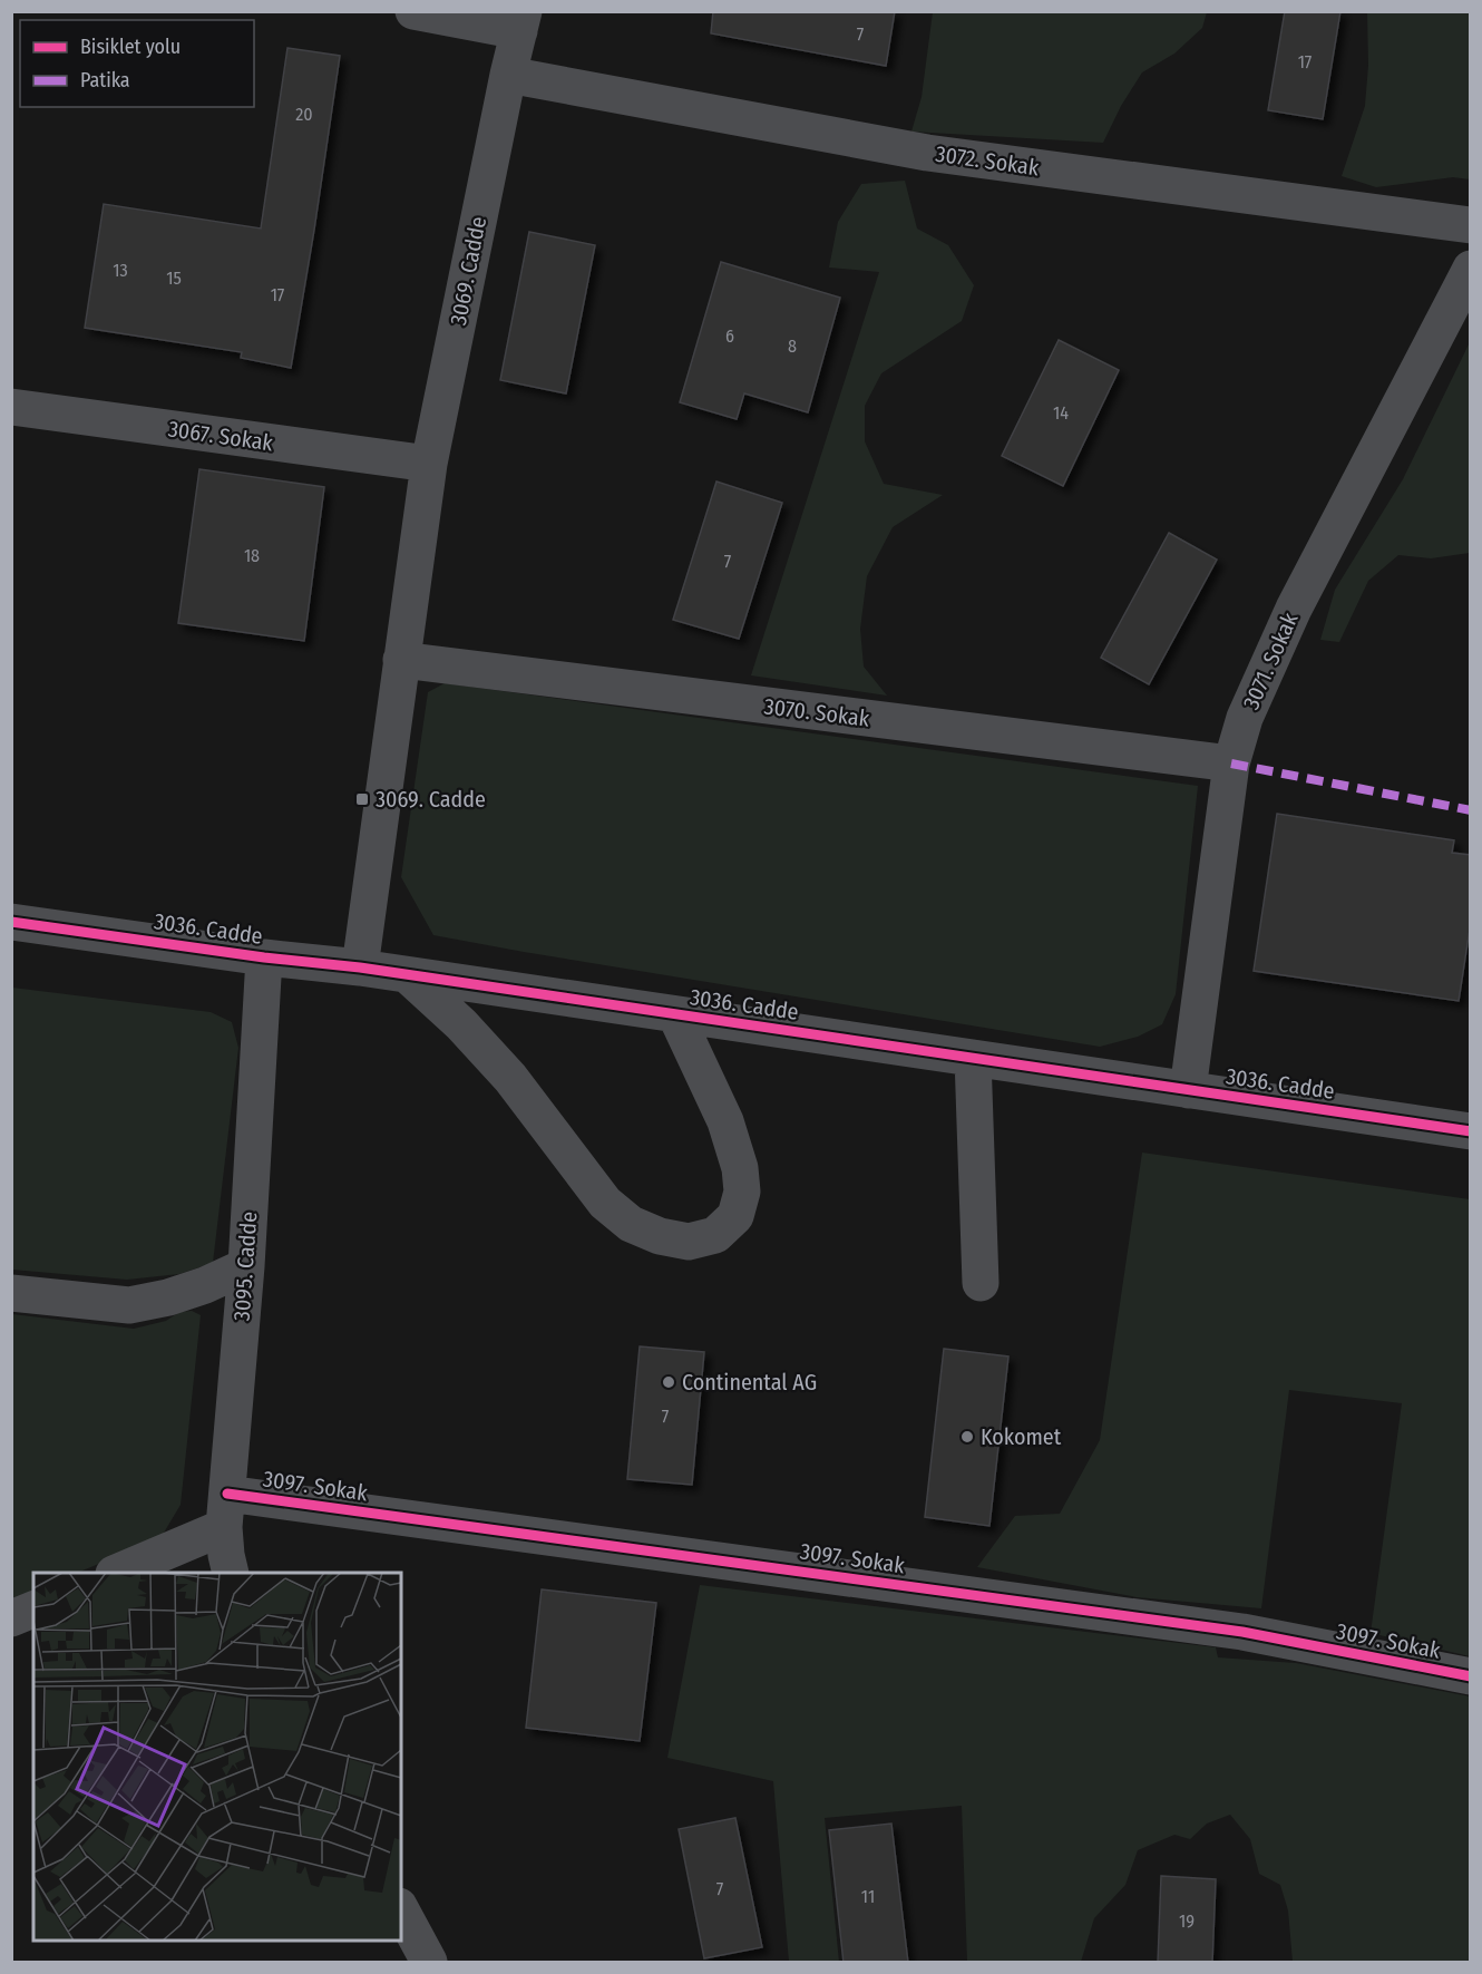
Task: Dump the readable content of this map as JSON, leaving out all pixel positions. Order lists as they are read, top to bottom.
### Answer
{
  "streets": {
    "street": [
      "3072. Sokak",
      "3069. Cadde",
      "3067. Sokak",
      "3071. Sokak",
      "3070. Sokak",
      "3036. Cadde",
      "3095. Cadde",
      "3097. Sokak"
    ]
  },
  "crossings": [
    ["3072. Sokak", "3069. Cadde"],
    ["3069. Cadde", "3067. Sokak"],
    ["3069. Cadde", "3070. Sokak"],
    ["3069. Cadde", "3036. Cadde"],
    ["3071. Sokak", "3070. Sokak"],
    ["3071. Sokak", "3036. Cadde"],
    ["3036. Cadde", "3095. Cadde"],
    ["3095. Cadde", "3097. Sokak"]
  ],
  "places": {
    "transit": ["3069. Cadde"],
    "other": ["Continental AG", "Kokomet"]
  },
  "house_numbers": [
    "7",
    "17",
    "20",
    "13",
    "15",
    "17",
    "6",
    "8",
    "14",
    "18",
    "7",
    "7",
    "7",
    "11",
    "19"
  ],
  "legend": ["Bisiklet yolu", "Patika"]
}
